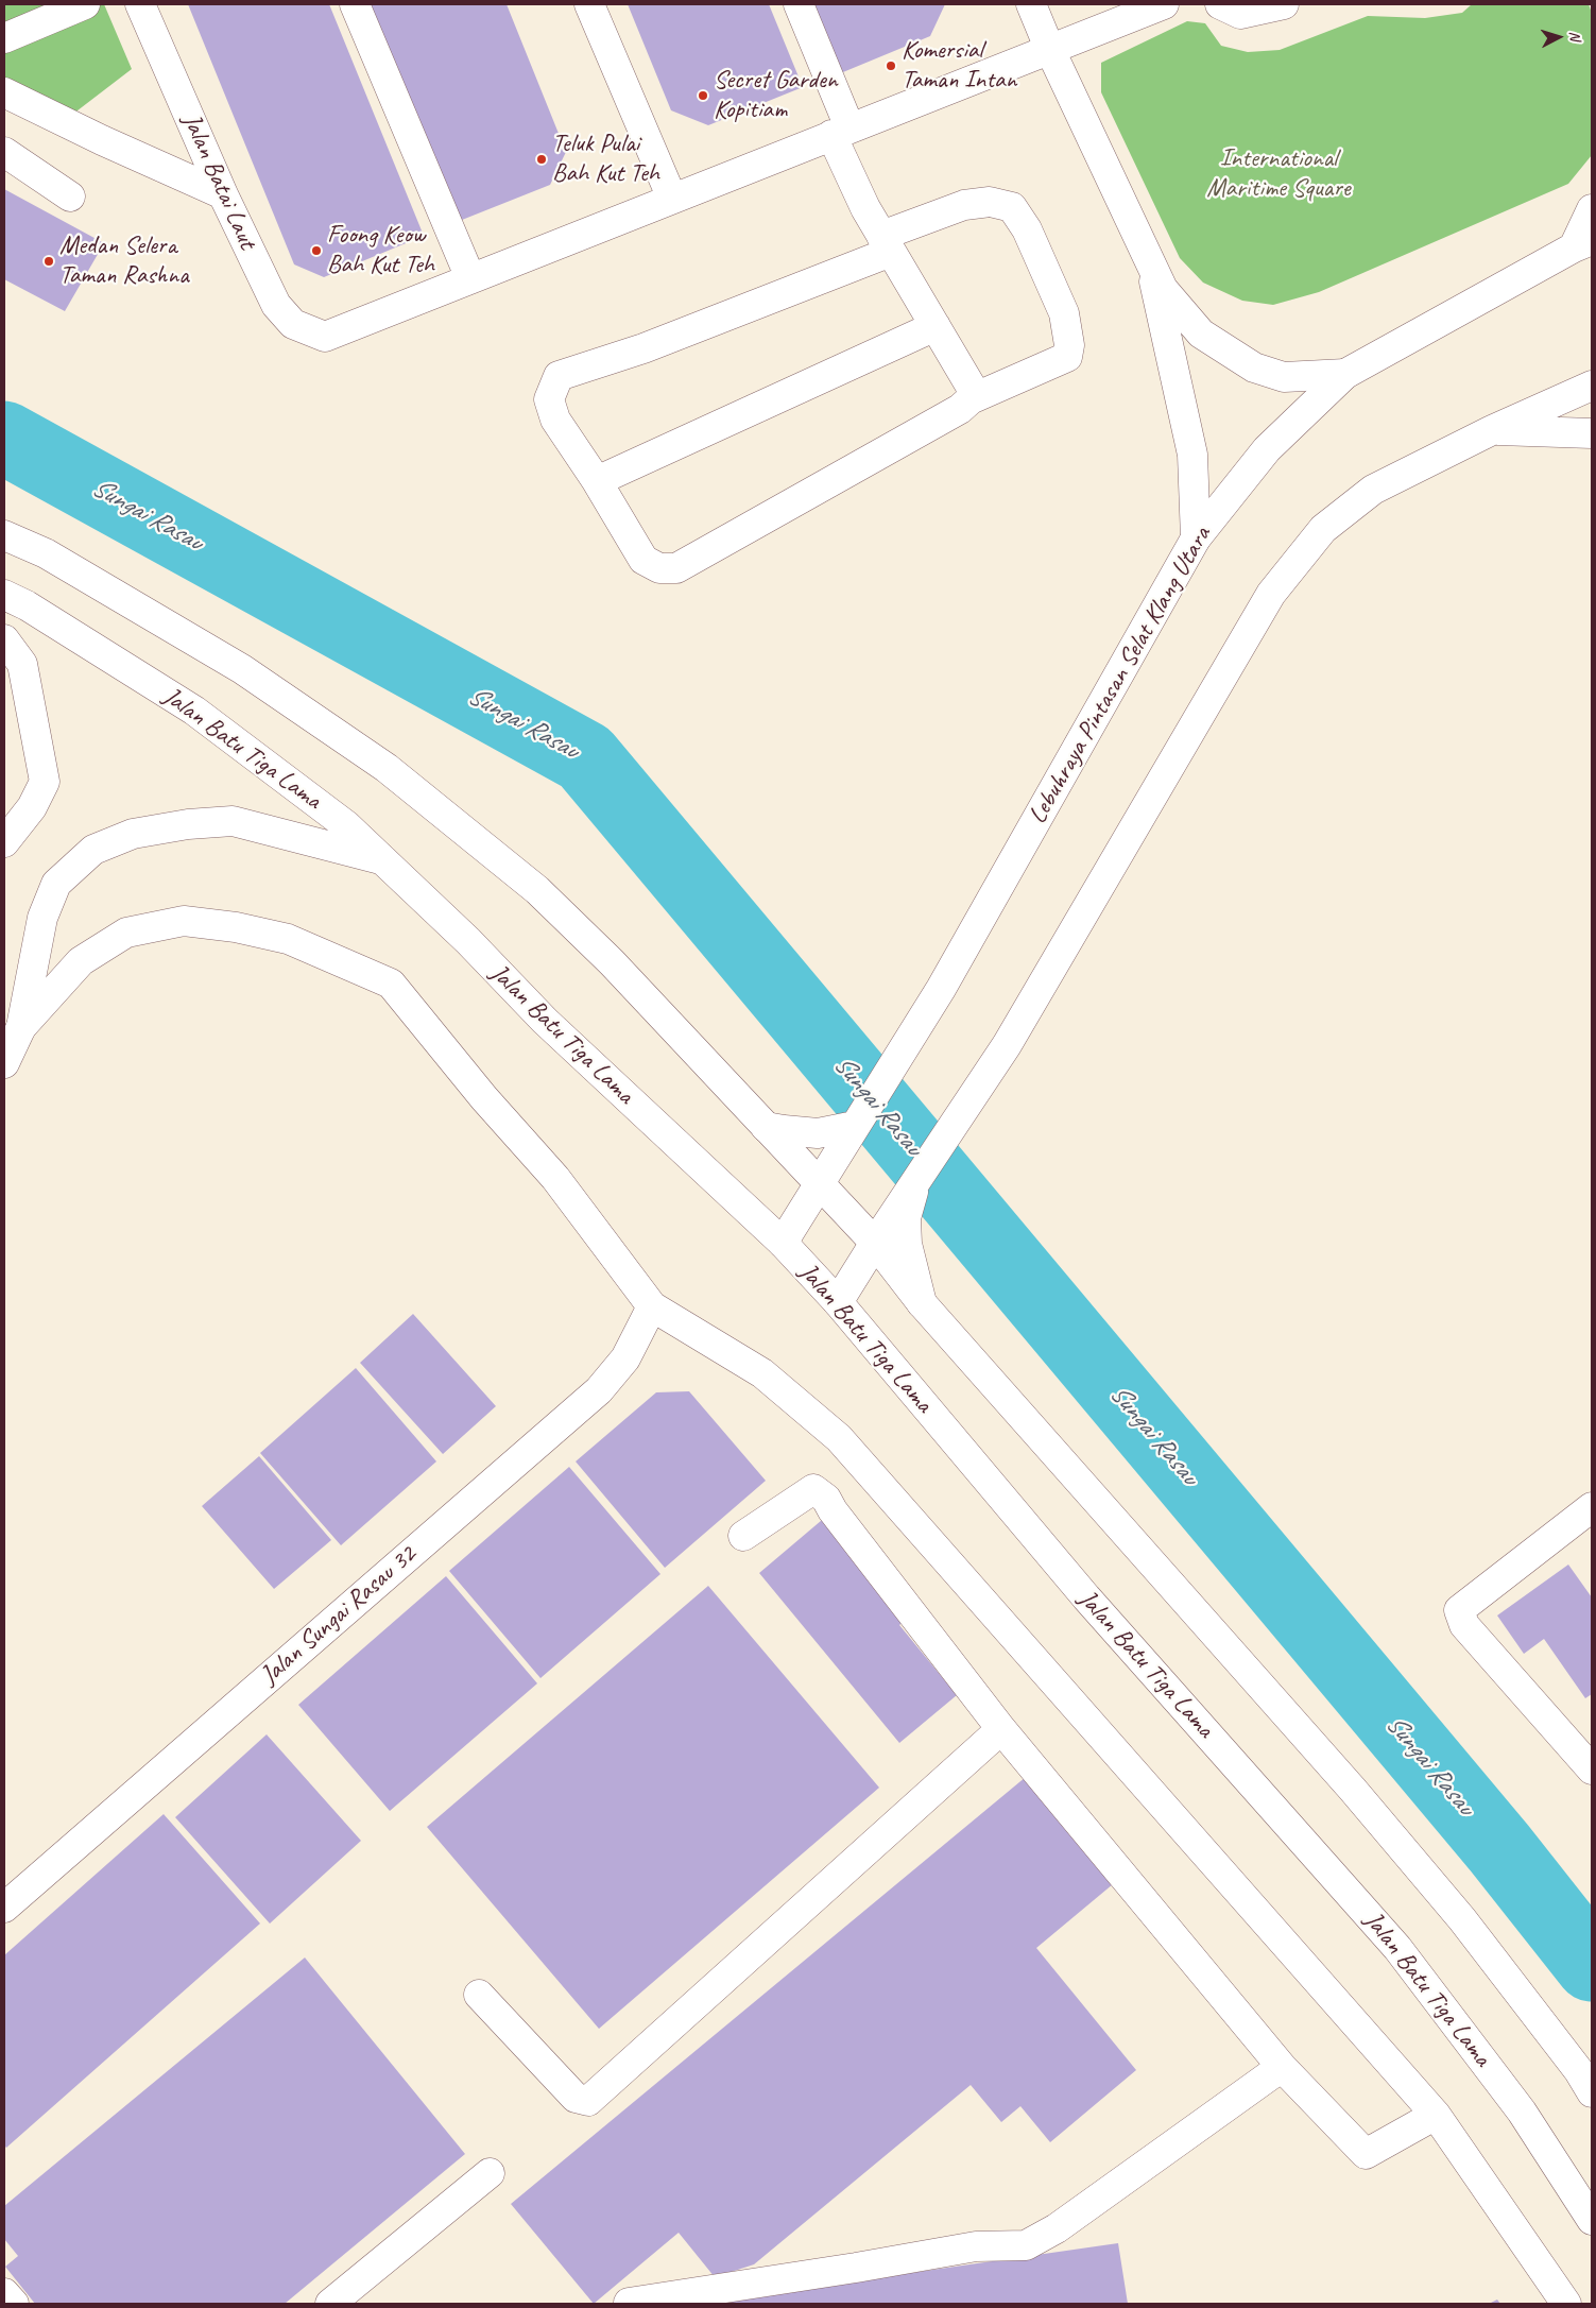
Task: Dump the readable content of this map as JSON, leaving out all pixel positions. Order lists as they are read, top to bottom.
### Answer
{
  "streets": {
    "main road": [
      "Jalan Batai Laut",
      "Lebuhraya Pintasan Selat Klang Utara",
      "Jalan Batu Tiga Lama",
      "Jalan Sungai Rasau 32"
    ]
  },
  "crossings": [
    ["Lebuhraya Pintasan Selat Klang Utara", "Jalan Batu Tiga Lama"]
  ],
  "water": ["Sungai Rasau"],
  "parks": ["International Maritime Square"],
  "places": [
    "Komersial Taman Intan",
    "Secret Garden Kopitiam",
    "Teluk Pulai Bah Kut Teh",
    "Foong Keow Bah Kut Teh",
    "Medan Selera Taman Rashna"
  ],
  "north": "right"
}
